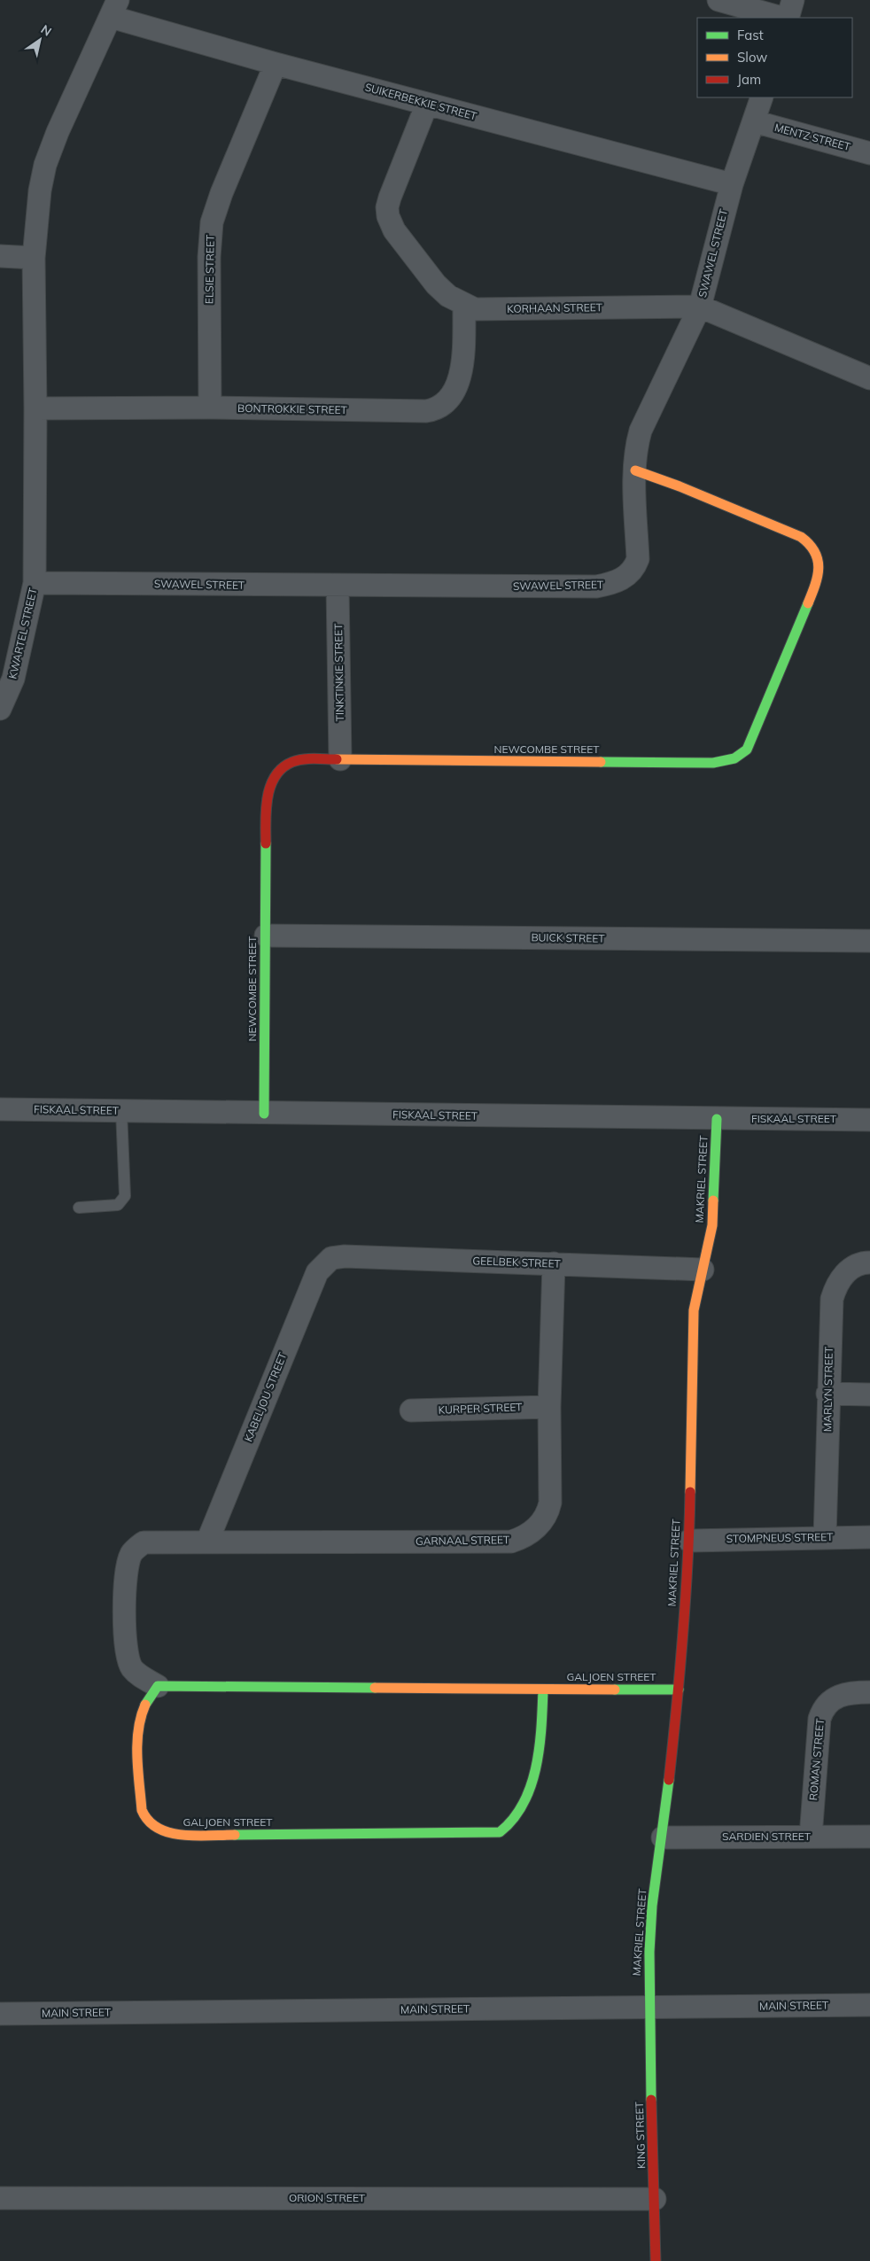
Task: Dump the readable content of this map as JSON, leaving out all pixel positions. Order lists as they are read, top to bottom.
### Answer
{
  "streets": {
    "street": [
      "SUIKERBEKKIE STREET",
      "MENTZ STREET",
      "SWAWEL STREET",
      "ELSIE STREET",
      "KORHAAN STREET",
      "BONTROKKIE STREET",
      "KWARTEL STREET",
      "TINKTINKIE STREET",
      "NEWCOMBE STREET",
      "BUICK STREET",
      "FISKAAL STREET",
      "MAKRIEL STREET",
      "GEELBEK STREET",
      "MARLYN STREET",
      "KABELJOU STREET",
      "KURPER STREET",
      "STOMPNEUS STREET",
      "GARNAAL STREET",
      "GALJOEN STREET",
      "ROMAN STREET",
      "SARDIEN STREET",
      "MAIN STREET",
      "KING STREET",
      "ORION STREET"
    ]
  },
  "crossings": [
    ["SUIKERBEKKIE STREET", "SWAWEL STREET"],
    ["SUIKERBEKKIE STREET", "ELSIE STREET"],
    ["SUIKERBEKKIE STREET", "KORHAAN STREET"],
    ["SUIKERBEKKIE STREET", "KWARTEL STREET"],
    ["MENTZ STREET", "SWAWEL STREET"],
    ["SWAWEL STREET", "KORHAAN STREET"],
    ["SWAWEL STREET", "KWARTEL STREET"],
    ["SWAWEL STREET", "TINKTINKIE STREET"],
    ["SWAWEL STREET", "NEWCOMBE STREET"],
    ["ELSIE STREET", "BONTROKKIE STREET"],
    ["KORHAAN STREET", "BONTROKKIE STREET"],
    ["BONTROKKIE STREET", "KWARTEL STREET"],
    ["TINKTINKIE STREET", "NEWCOMBE STREET"],
    ["NEWCOMBE STREET", "BUICK STREET"],
    ["NEWCOMBE STREET", "FISKAAL STREET"],
    ["FISKAAL STREET", "MAKRIEL STREET"],
    ["MAKRIEL STREET", "GEELBEK STREET"],
    ["MAKRIEL STREET", "STOMPNEUS STREET"],
    ["MAKRIEL STREET", "GALJOEN STREET"],
    ["MAKRIEL STREET", "SARDIEN STREET"],
    ["MAKRIEL STREET", "MAIN STREET"],
    ["MAKRIEL STREET", "KING STREET"],
    ["GEELBEK STREET", "KABELJOU STREET"],
    ["GEELBEK STREET", "GARNAAL STREET"],
    ["MARLYN STREET", "STOMPNEUS STREET"],
    ["KABELJOU STREET", "GARNAAL STREET"],
    ["KURPER STREET", "GARNAAL STREET"],
    ["GARNAAL STREET", "GALJOEN STREET"],
    ["ROMAN STREET", "SARDIEN STREET"],
    ["MAIN STREET", "KING STREET"],
    ["KING STREET", "ORION STREET"]
  ],
  "legend": ["Fast", "Slow", "Jam"],
  "north": "top right"
}
